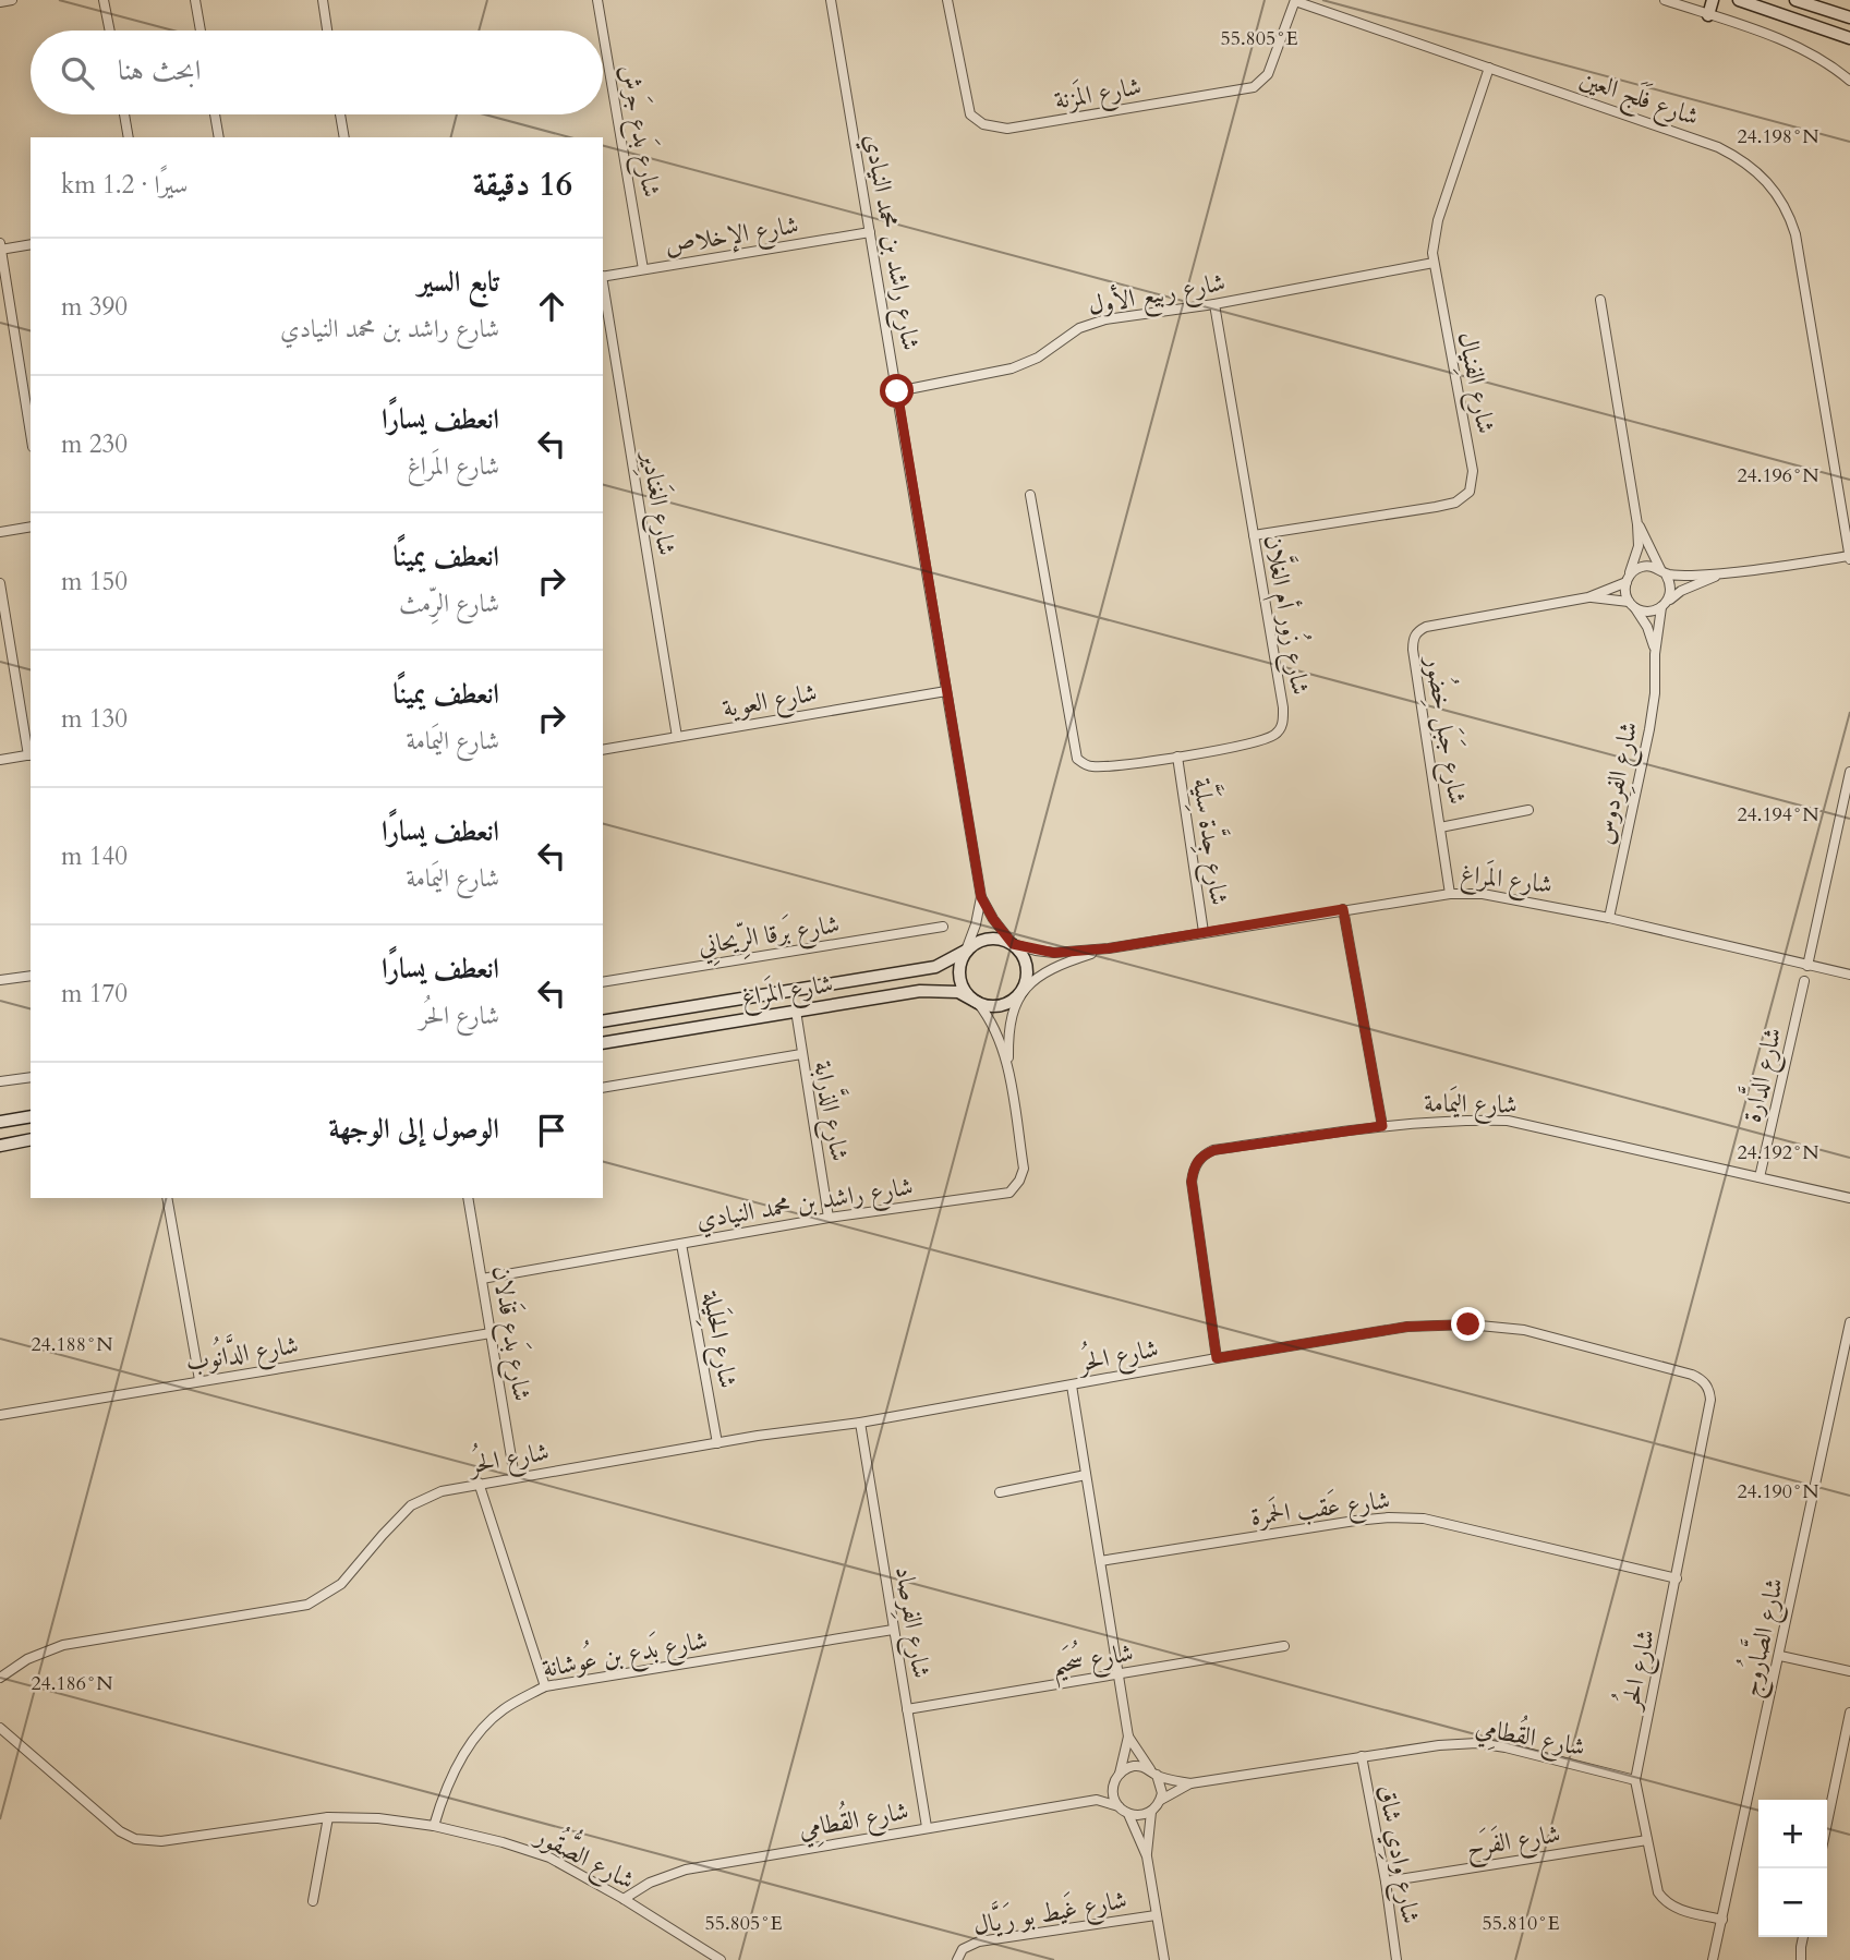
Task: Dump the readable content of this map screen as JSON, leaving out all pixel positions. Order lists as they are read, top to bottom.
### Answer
{
  "streets": {
    "street": [
      "شارع المَزنة",
      "شارع فَلَج العين",
      "شارع بَدع جَرش",
      "شارع الإخلاص",
      "شارع راشد بن محمد النيادي",
      "شارع ربيع الأول",
      "شارع الفِنيال",
      "شارع الغَنادِير",
      "شارع زُور أم الغلَّان",
      "شارع العوية",
      "شارع جَبَل خِضُور",
      "شارع الفِردوس",
      "شارع جِدَّة سِلَيَّة",
      "شارع المَراغ",
      "شارع بَرقا الرِّيحانِي",
      "شارع الدَّارة",
      "شارع اليَمامة",
      "شارع الذَّرابة",
      "شارع بَدع قَذلان",
      "شارع الحِلَيلة",
      "شارع الدَّانُوب",
      "شارع الحُر",
      "شارع عَقب الحَمرة",
      "شارع الفِرصاد",
      "شارع الصَّارُوج",
      "شارع بَدع بن عُوشانة",
      "شارع سُحَيم",
      "شارع القُطامِي",
      "شارع الفَرَح",
      "شارع وادِي شاق",
      "شارع الصُّقُور",
      "شارع غَيط بو رَيَّال"
    ]
  },
  "crossings": [
    ["شارع المَزنة", "شارع فَلَج العين"],
    ["شارع فَلَج العين", "شارع الفِنيال"],
    ["شارع بَدع جَرش", "شارع الإخلاص"],
    ["شارع الإخلاص", "شارع راشد بن محمد النيادي"],
    ["شارع راشد بن محمد النيادي", "شارع ربيع الأول"],
    ["شارع راشد بن محمد النيادي", "شارع العوية"],
    ["شارع راشد بن محمد النيادي", "شارع المَراغ"],
    ["شارع راشد بن محمد النيادي", "شارع الذَّرابة"],
    ["شارع راشد بن محمد النيادي", "شارع بَدع قَذلان"],
    ["شارع راشد بن محمد النيادي", "شارع الحِلَيلة"],
    ["شارع ربيع الأول", "شارع الفِنيال"],
    ["شارع ربيع الأول", "شارع زُور أم الغلَّان"],
    ["شارع الفِنيال", "شارع زُور أم الغلَّان"],
    ["شارع الغَنادِير", "شارع العوية"],
    ["شارع زُور أم الغلَّان", "شارع جِدَّة سِلَيَّة"],
    ["شارع جَبَل خِضُور", "شارع الفِردوس"],
    ["شارع جَبَل خِضُور", "شارع المَراغ"],
    ["شارع الفِردوس", "شارع المَراغ"],
    ["شارع جِدَّة سِلَيَّة", "شارع المَراغ"],
    ["شارع المَراغ", "شارع الذَّرابة"],
    ["شارع الدَّارة", "شارع اليَمامة"],
    ["شارع اليَمامة", "شارع الحُر"],
    ["شارع بَدع قَذلان", "شارع الدَّانُوب"],
    ["شارع بَدع قَذلان", "شارع الحُر"],
    ["شارع الحِلَيلة", "شارع الحُر"],
    ["شارع الحُر", "شارع عَقب الحَمرة"],
    ["شارع الحُر", "شارع الفِرصاد"],
    ["شارع الحُر", "شارع الصَّارُوج"],
    ["شارع الحُر", "شارع القُطامِي"],
    ["شارع الحُر", "شارع الفَرَح"],
    ["شارع الفِرصاد", "شارع بَدع بن عُوشانة"],
    ["شارع الفِرصاد", "شارع سُحَيم"],
    ["شارع الفِرصاد", "شارع القُطامِي"],
    ["شارع بَدع بن عُوشانة", "شارع الصُّقُور"],
    ["شارع القُطامِي", "شارع وادِي شاق"],
    ["شارع القُطامِي", "شارع الصُّقُور"],
    ["شارع الفَرَح", "شارع وادِي شاق"]
  ],
  "page": {
    "search": "ابحث هنا",
    "heading": ["16 دقيقة", "سيرًا · 1.2 km"],
    "list": [
      ["تابع السير", "شارع راشد بن محمد النيادي", "390 m"],
      ["انعطف يسارًا", "شارع المَراغ", "230 m"],
      ["انعطف يمينًا", "شارع الرِّمث", "150 m"],
      ["انعطف يمينًا", "شارع اليَمامة", "130 m"],
      ["انعطف يسارًا", "شارع اليَمامة", "140 m"],
      ["انعطف يسارًا", "شارع الحُر", "170 m"],
      "الوصول إلى الوجهة"
    ],
    "map_buttons": ["+", "−"]
  },
  "coordinates": [
    "55.805°E",
    "24.198°N",
    "24.196°N",
    "24.194°N",
    "24.192°N",
    "24.188°N",
    "24.190°N",
    "24.186°N",
    "55.810°E"
  ]
}
